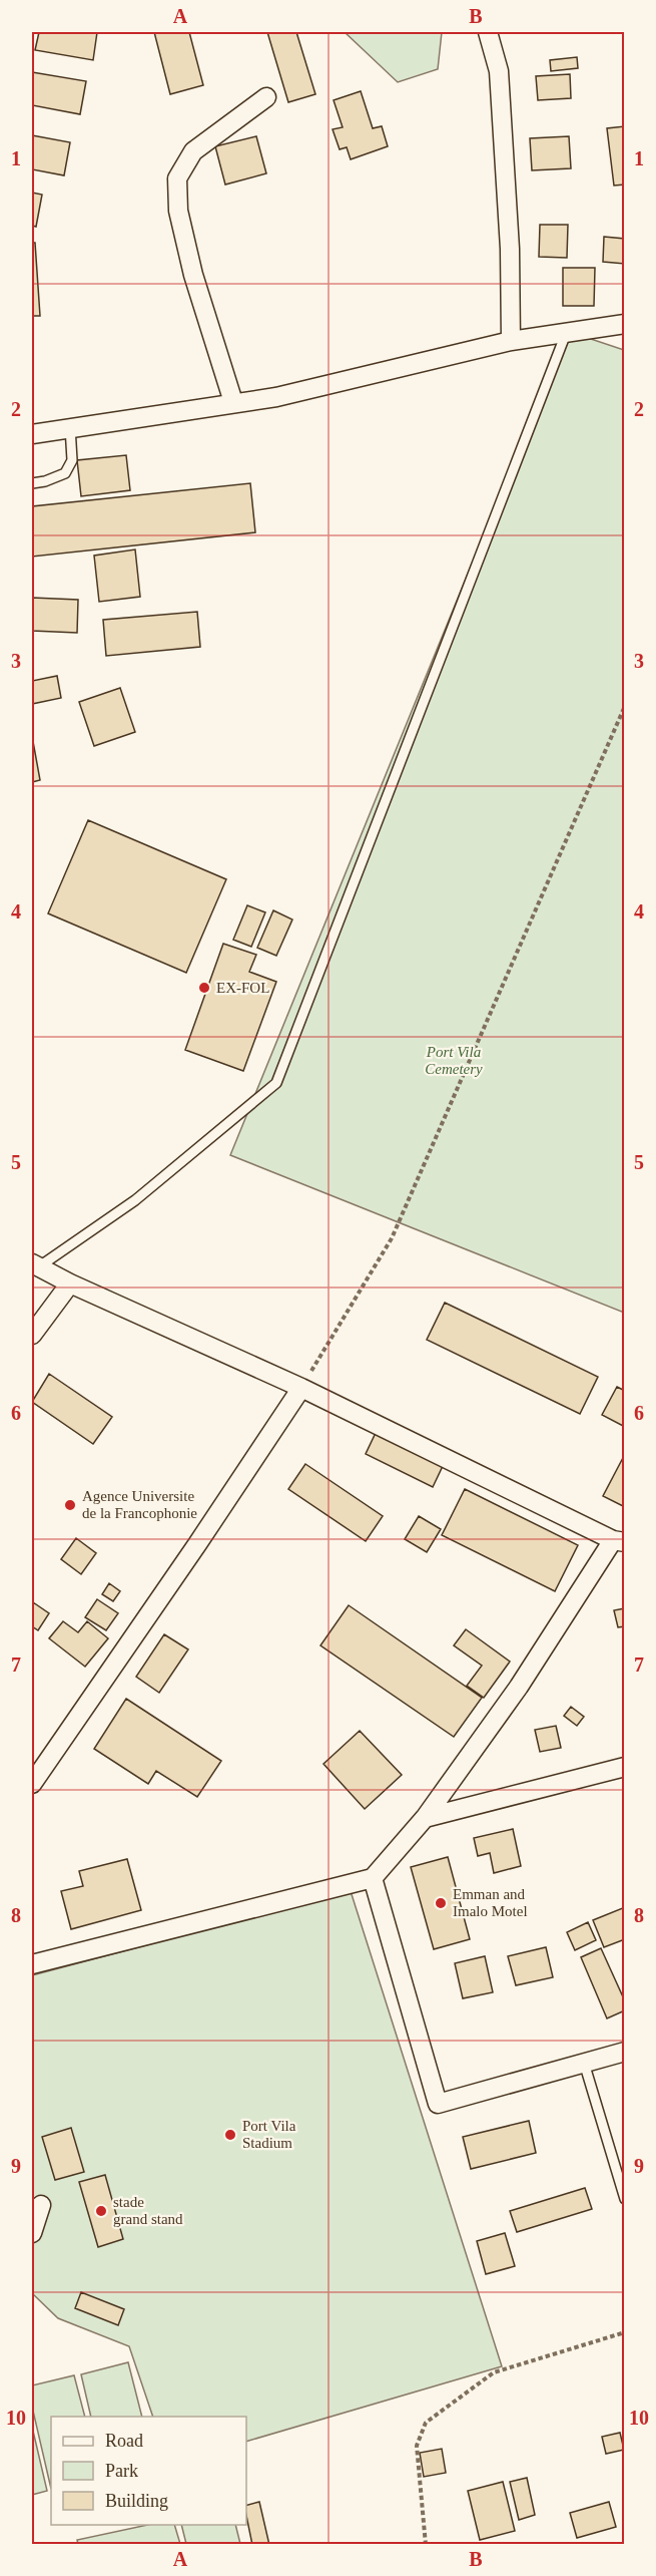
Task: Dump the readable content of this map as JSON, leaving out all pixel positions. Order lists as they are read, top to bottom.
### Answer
{
  "parks": ["Port Vila Cemetery"],
  "places": [
    "EX-FOL",
    "Agence Universite de la Francophonie",
    "Emman and Imalo Motel",
    "Port Vila Stadium",
    "stade grand stand"
  ],
  "legend": ["Road", "Park", "Building"],
  "grid": {
    "columns": ["A", "B"],
    "rows": [
      "1",
      "2",
      "3",
      "4",
      "5",
      "6",
      "7",
      "8",
      "9",
      "10"
    ]
  }
}
